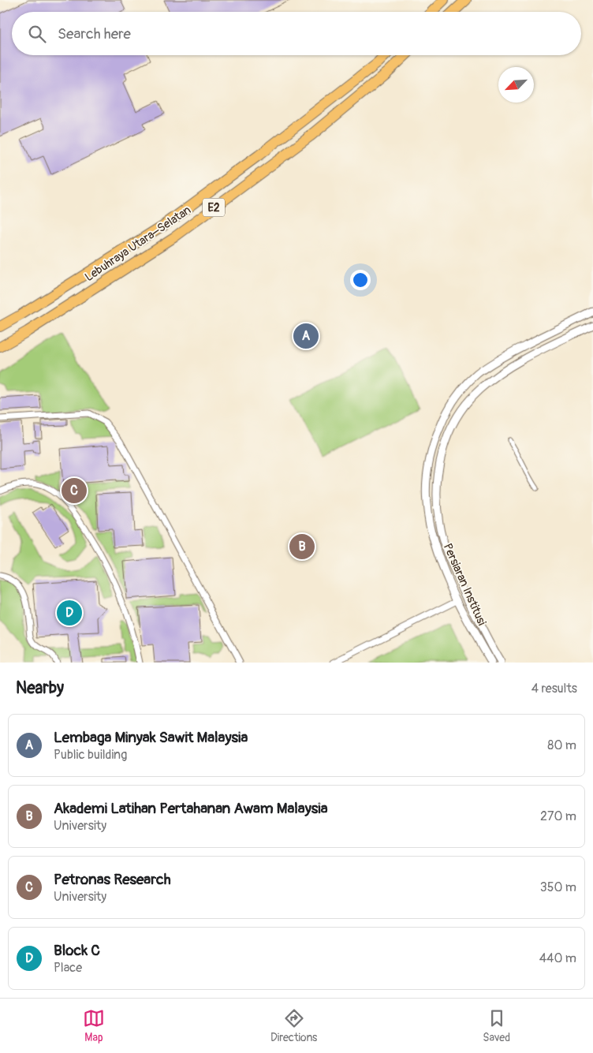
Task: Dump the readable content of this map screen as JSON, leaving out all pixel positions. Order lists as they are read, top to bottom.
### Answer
{
  "streets": {
    "highway": ["E2", "Lebuhraya Utara–Selatan"],
    "street": ["Persiaran Institusi"]
  },
  "north": "bottom left",
  "page": {
    "search": "Search here",
    "pins": [
      "A",
      "C",
      "B",
      "D"
    ],
    "heading": ["Nearby", "4 results"],
    "list": [
      {
        "mark": "A",
        "name": "Lembaga Minyak Sawit Malaysia",
        "note": "Public building",
        "value": "80 m"
      },
      {
        "mark": "B",
        "name": "Akademi Latihan Pertahanan Awam Malaysia",
        "note": "University",
        "value": "270 m"
      },
      {
        "mark": "C",
        "name": "Petronas Research",
        "note": "University",
        "value": "350 m"
      },
      {
        "mark": "D",
        "name": "Block C",
        "note": "Place",
        "value": "440 m"
      }
    ],
    "nav": ["Map", "Directions", "Saved"]
  }
}
